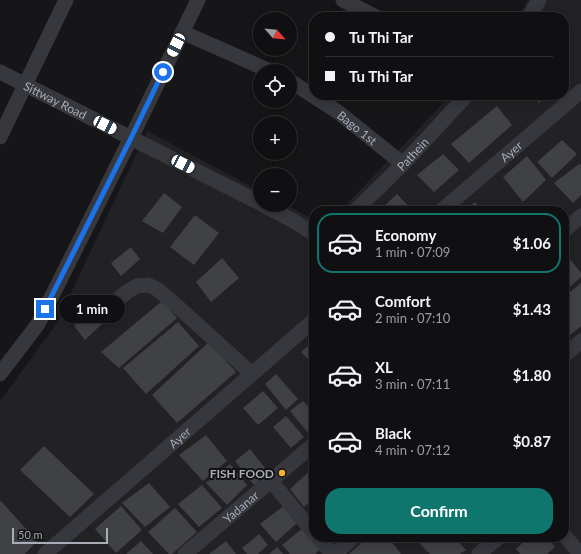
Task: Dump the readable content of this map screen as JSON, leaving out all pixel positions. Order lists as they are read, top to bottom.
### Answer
{
  "streets": {
    "street": [
      "Sittway Road",
      "Bago 1st",
      "Ayer",
      "Pathein",
      "Yadanar"
    ]
  },
  "crossings": [
    ["Bago 1st", "Pathein"]
  ],
  "places": ["FISH FOOD"],
  "scale_bar": "50 m",
  "north": "bottom right",
  "page": {
    "map_buttons": ["+", "−"],
    "banner": ["Tu Thi Tar", "Tu Thi Tar"],
    "list": [
      {
        "name": "Economy",
        "note": "1 min · 07:09",
        "value": "$1.06"
      },
      {
        "name": "Comfort",
        "note": "2 min · 07:10",
        "value": "$1.43"
      },
      {
        "name": "XL",
        "note": "3 min · 07:11",
        "value": "$1.80"
      },
      {
        "name": "Black",
        "note": "4 min · 07:12",
        "value": "$0.87"
      }
    ],
    "bubble": "1 min",
    "buttons": "Confirm",
    "scale": "50 m"
  }
}
